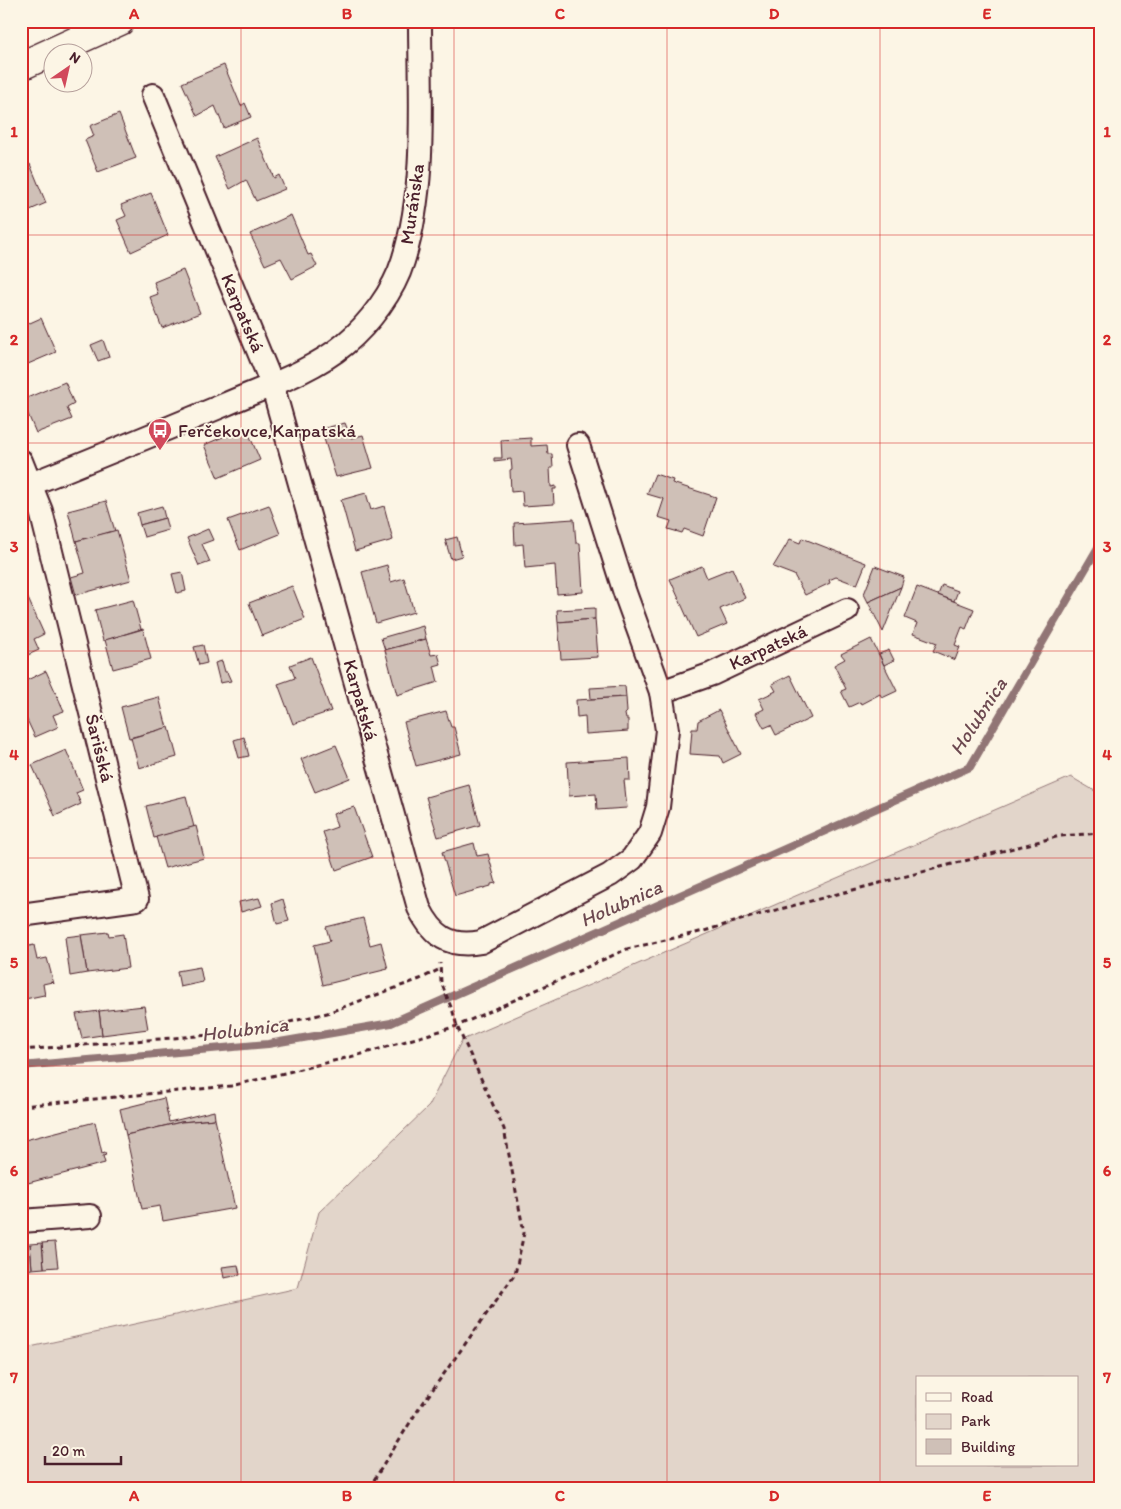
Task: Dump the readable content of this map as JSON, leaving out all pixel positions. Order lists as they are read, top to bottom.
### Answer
{
  "streets": {
    "street": ["Muráňska", "Karpatská", "Šarišská"]
  },
  "crossings": [
    ["Muráňska", "Karpatská"],
    ["Muráňska", "Šarišská"]
  ],
  "water": ["Holubnica"],
  "places": {
    "bus stop": ["Ferčekovce,Karpatská"]
  },
  "legend": ["Road", "Park", "Building"],
  "scale_bar": "20 m",
  "north": "top right",
  "grid": {
    "columns": [
      "A",
      "B",
      "C",
      "D",
      "E"
    ],
    "rows": [
      "1",
      "2",
      "3",
      "4",
      "5",
      "6",
      "7"
    ]
  }
}
